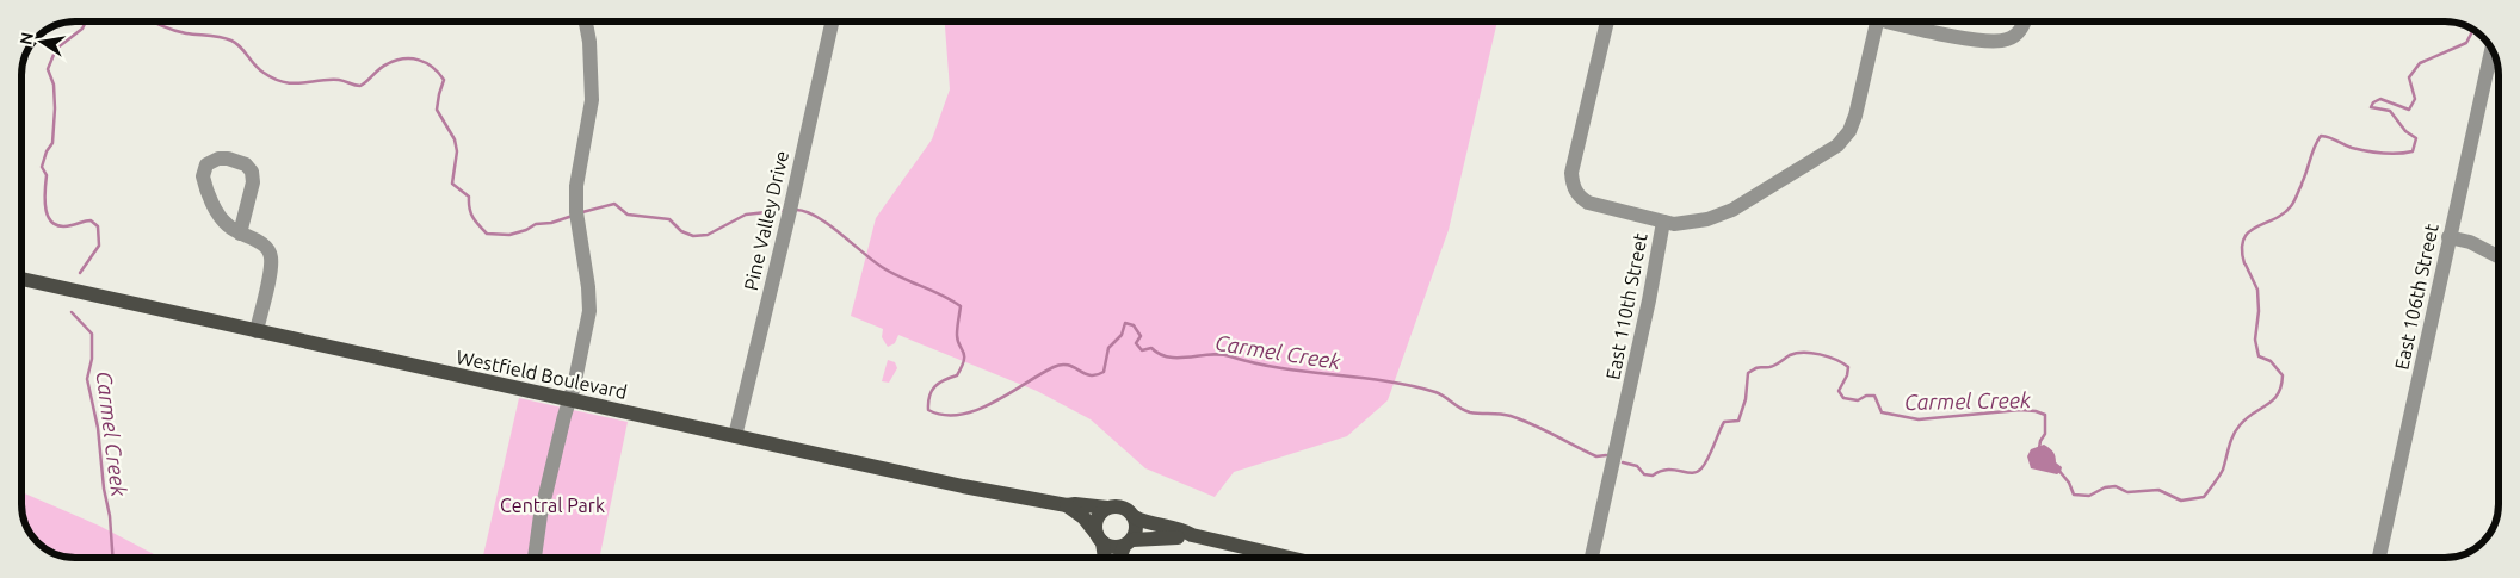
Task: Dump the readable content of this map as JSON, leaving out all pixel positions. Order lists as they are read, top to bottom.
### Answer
{
  "streets": {
    "main road": ["Westfield Boulevard"],
    "street": ["Pine Valley Drive", "East 106th Street", "East 110th Street"]
  },
  "crossings": [
    ["Pine Valley Drive", "Westfield Boulevard"]
  ],
  "water": ["Carmel Creek"],
  "parks": ["Central Park"],
  "north": "left"
}
